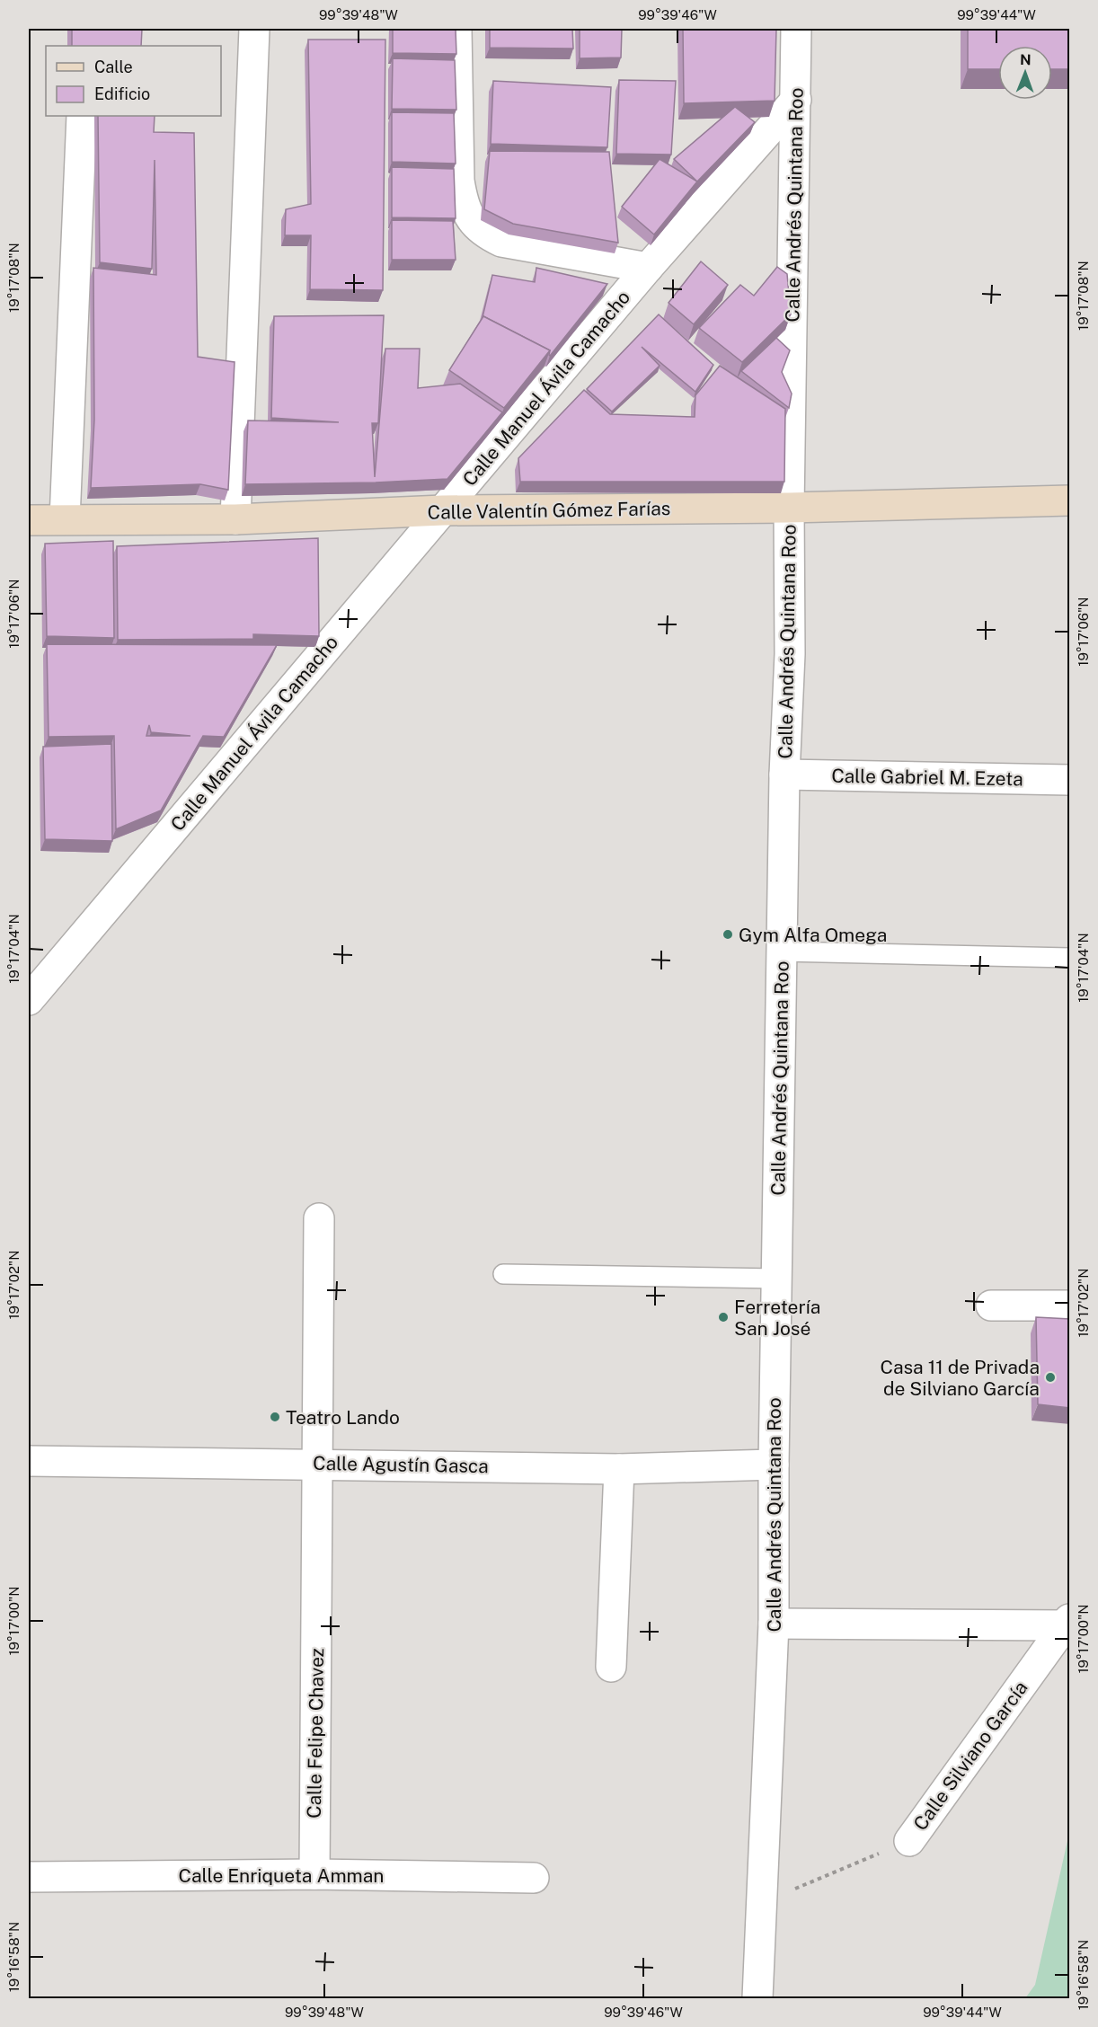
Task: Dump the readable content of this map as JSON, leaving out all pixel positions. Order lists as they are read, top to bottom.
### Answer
{
  "streets": {
    "main road": ["Calle Valentín Gómez Farías"],
    "street": [
      "Calle Andrés Quintana Roo",
      "Calle Manuel Ávila Camacho",
      "Calle Gabriel M. Ezeta",
      "Calle Agustín Gasca",
      "Calle Felipe Chavez",
      "Calle Silviano García",
      "Calle Enriqueta Amman"
    ]
  },
  "crossings": [
    ["Calle Andrés Quintana Roo", "Calle Manuel Ávila Camacho"],
    ["Calle Andrés Quintana Roo", "Calle Valentín Gómez Farías"],
    ["Calle Andrés Quintana Roo", "Calle Gabriel M. Ezeta"],
    ["Calle Andrés Quintana Roo", "Calle Agustín Gasca"],
    ["Calle Andrés Quintana Roo", "Calle Silviano García"],
    ["Calle Manuel Ávila Camacho", "Calle Valentín Gómez Farías"],
    ["Calle Agustín Gasca", "Calle Felipe Chavez"],
    ["Calle Felipe Chavez", "Calle Enriqueta Amman"]
  ],
  "places": [
    "Gym Alfa Omega",
    "Ferretería San José",
    "Casa 11 de Privada de Silviano García",
    "Teatro Lando"
  ],
  "legend": ["Calle", "Edificio"],
  "north": "top",
  "coordinates": [
    "99°39'48\"W",
    "99°39'46\"W",
    "99°39'44\"W",
    "19°17'08\"N",
    "19°17'06\"N",
    "19°17'04\"N",
    "19°17'02\"N",
    "19°17'00\"N",
    "19°16'58\"N"
  ]
}
